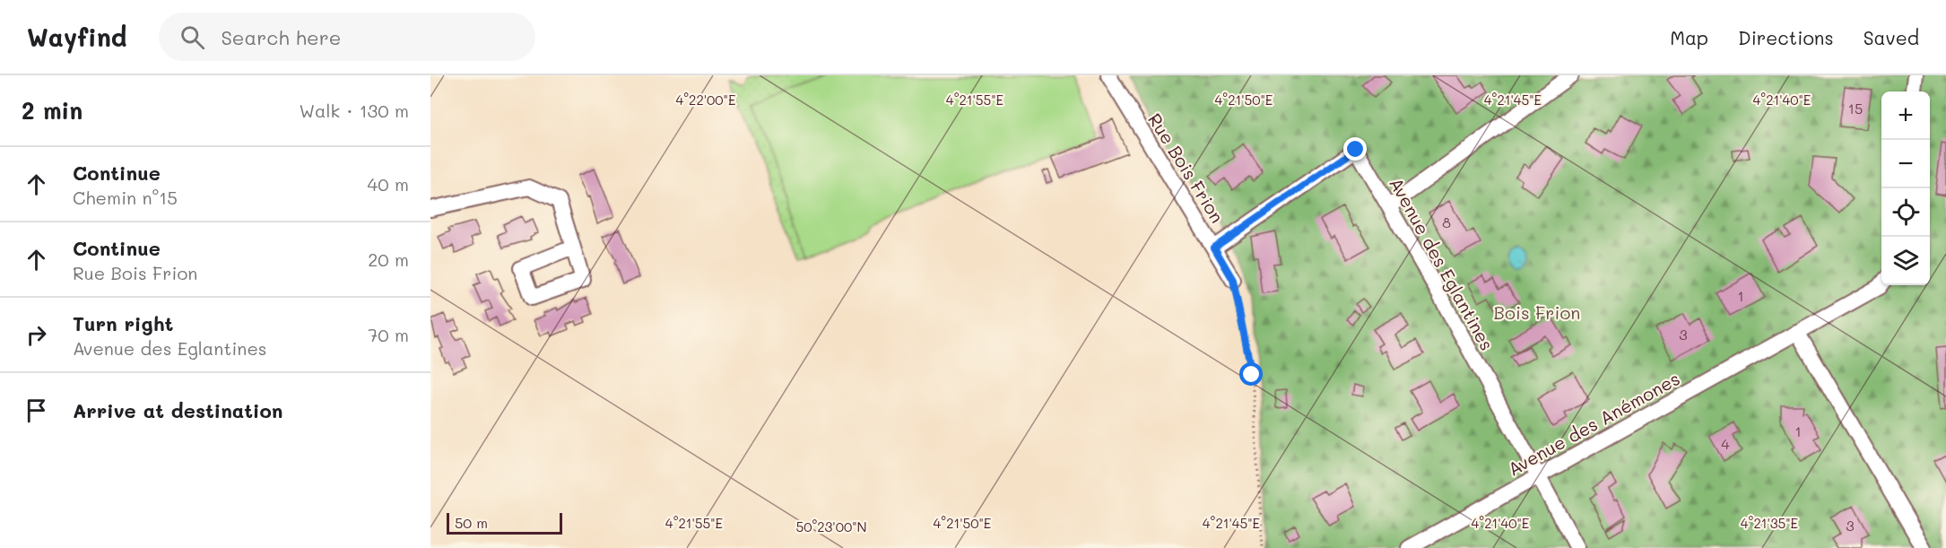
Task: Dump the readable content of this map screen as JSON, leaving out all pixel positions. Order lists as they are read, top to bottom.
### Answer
{
  "streets": {
    "street": ["Rue Bois Frion", "Avenue des Eglantines", "Avenue des Anémones"]
  },
  "crossings": [
    ["Rue Bois Frion", "Avenue des Eglantines"],
    ["Avenue des Eglantines", "Avenue des Anémones"]
  ],
  "parks": ["Bois Frion"],
  "house_numbers": [
    "15",
    "8",
    "1",
    "3",
    "1",
    "4",
    "3"
  ],
  "scale_bar": "50 m",
  "page": {
    "header": "Wayfind",
    "search": "Search here",
    "nav": ["Map", "Directions", "Saved"],
    "heading": ["2 min", "Walk · 130 m"],
    "map_buttons": ["+", "−"],
    "list": [
      ["Continue", "Chemin n°15", "40 m"],
      ["Continue", "Rue Bois Frion", "20 m"],
      ["Turn right", "Avenue des Eglantines", "70 m"],
      "Arrive at destination"
    ],
    "scale": "50 m"
  },
  "coordinates": [
    "4°22'00\"E",
    "4°21'55\"E",
    "4°21'50\"E",
    "4°21'45\"E",
    "4°21'40\"E",
    "4°21'35\"E",
    "50°23'00\"N"
  ]
}
